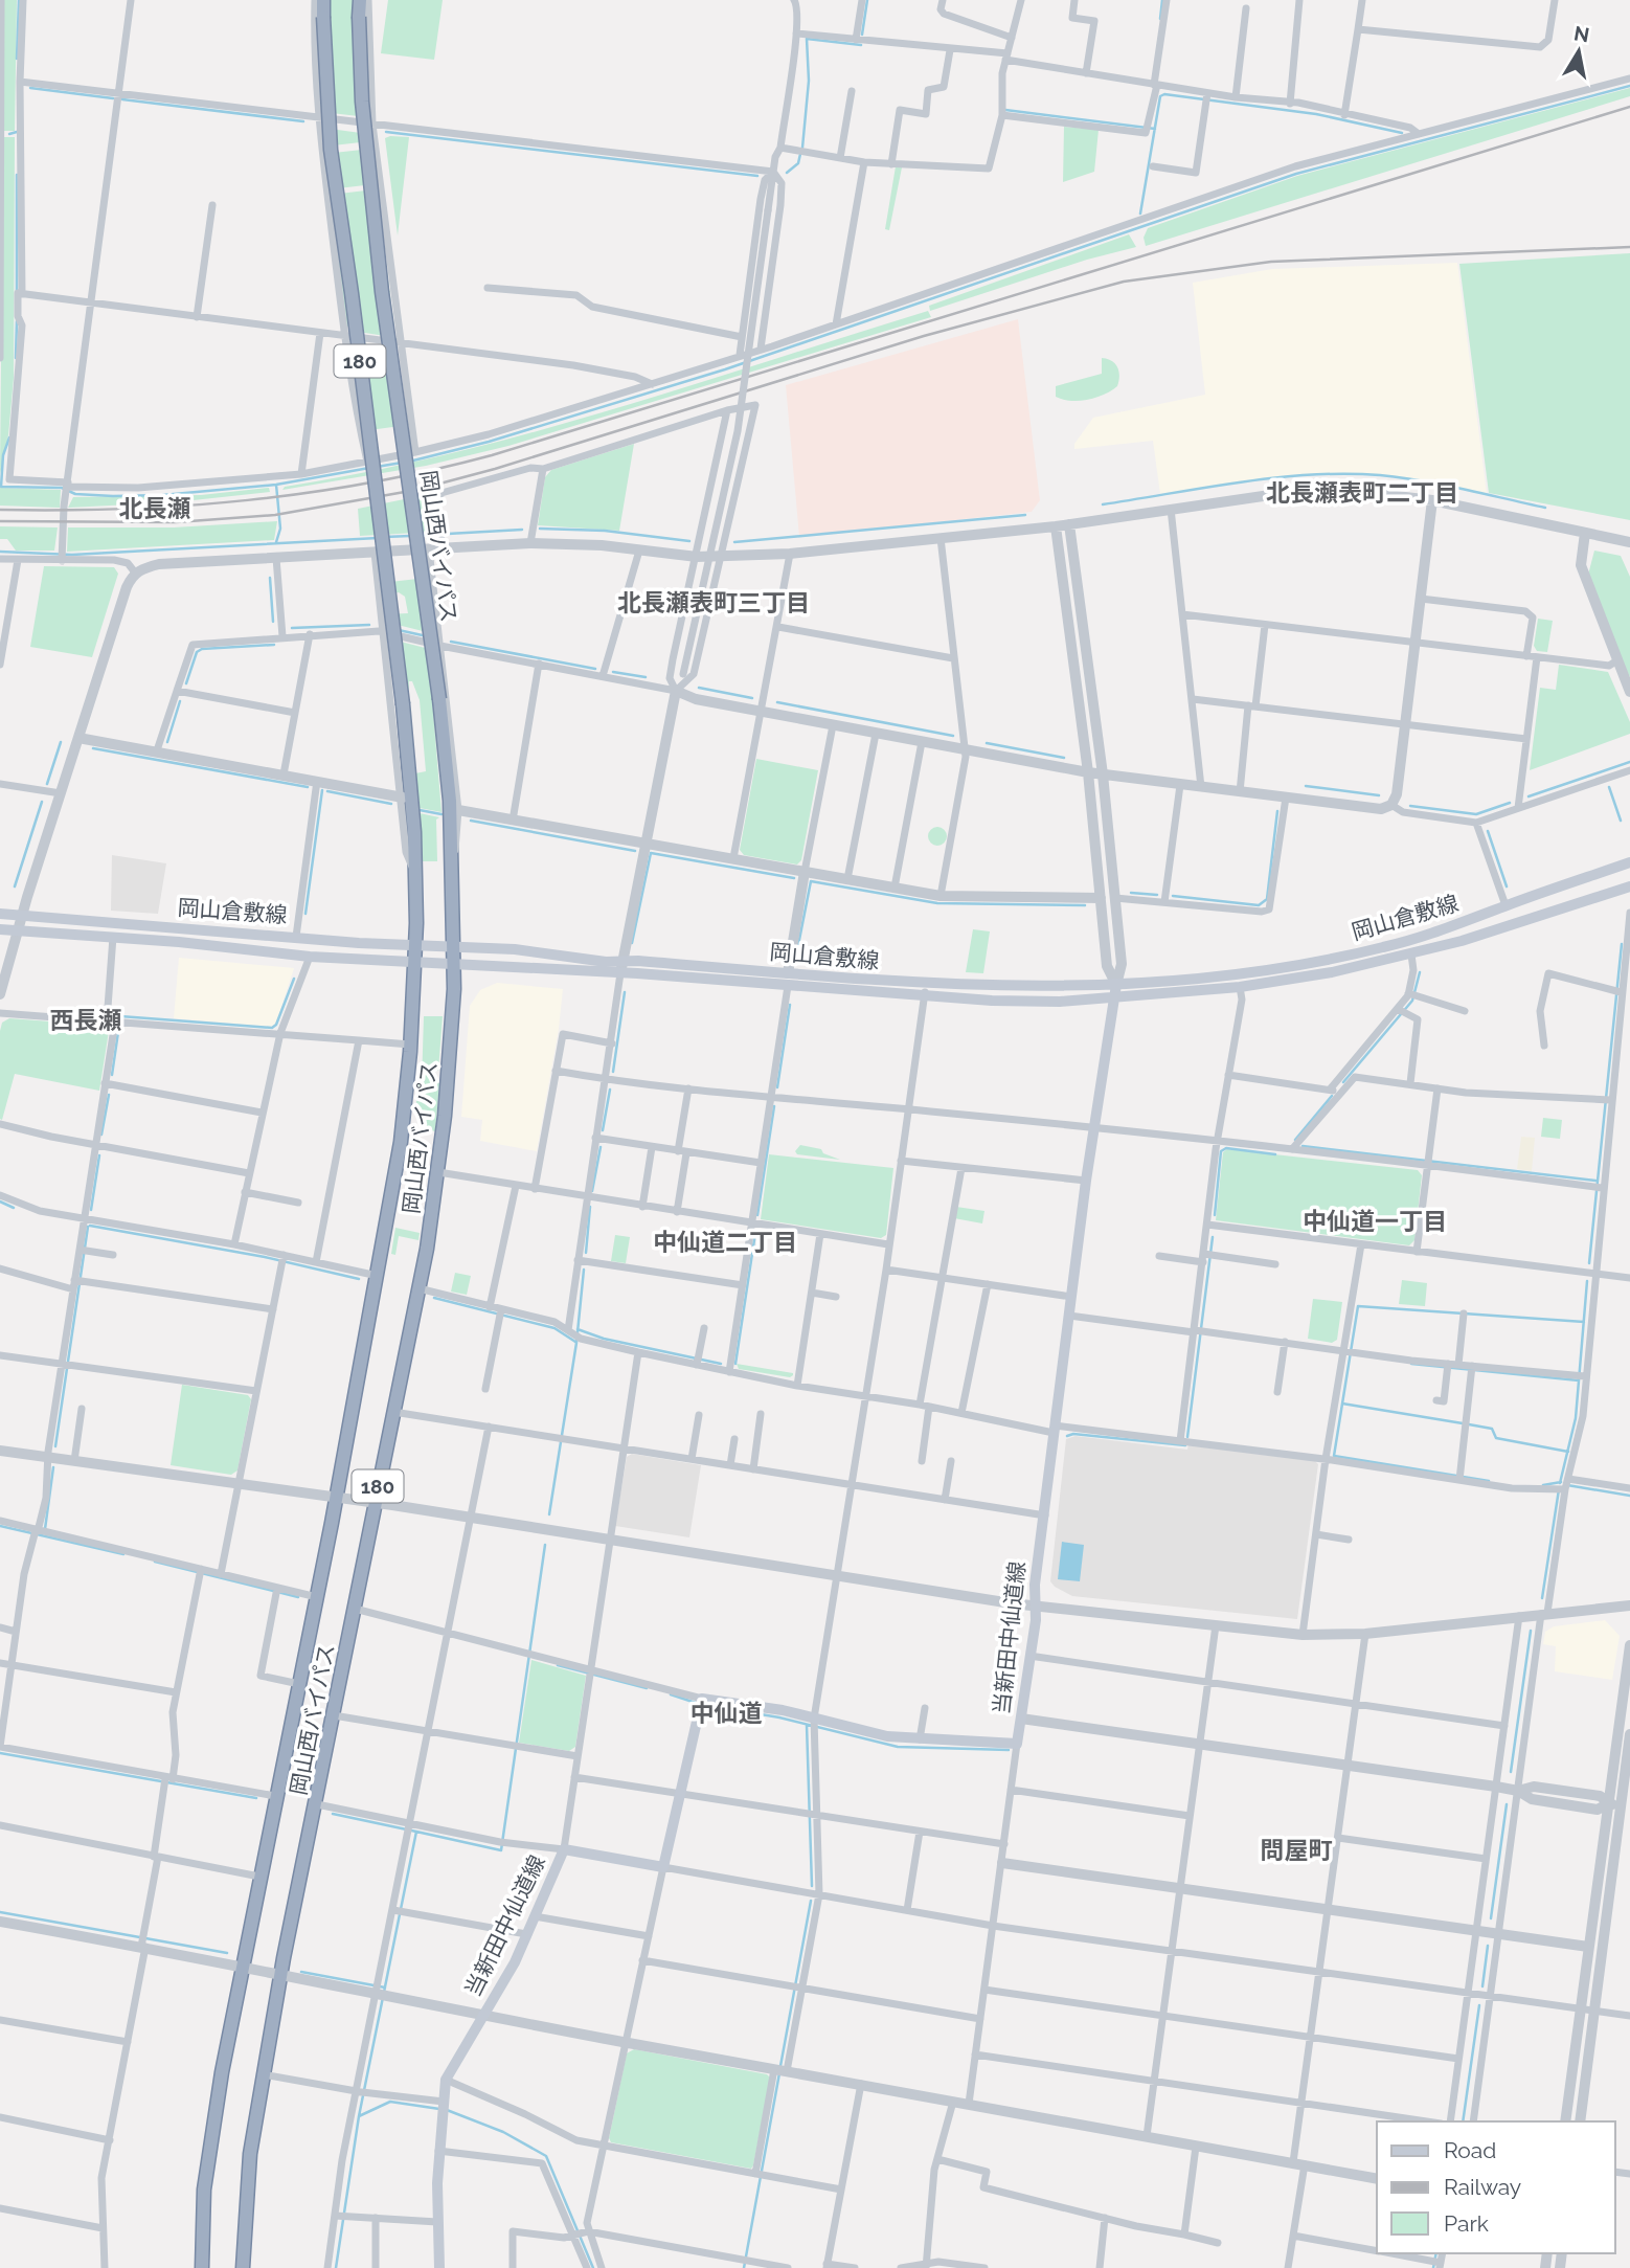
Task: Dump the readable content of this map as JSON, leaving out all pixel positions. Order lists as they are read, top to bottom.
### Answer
{
  "streets": {
    "highway": ["180", "岡山西バイパス"],
    "main road": ["岡山倉敷線", "当新田中仙道線"]
  },
  "crossings": [
    ["岡山西バイパス", "岡山倉敷線"],
    ["岡山倉敷線", "当新田中仙道線"]
  ],
  "districts": [
    "北長瀬表町二丁目",
    "北長瀬",
    "北長瀬表町三丁目",
    "西長瀬",
    "中仙道一丁目",
    "中仙道二丁目",
    "中仙道",
    "問屋町"
  ],
  "legend": ["Road", "Railway", "Park"],
  "north": "top"
}
